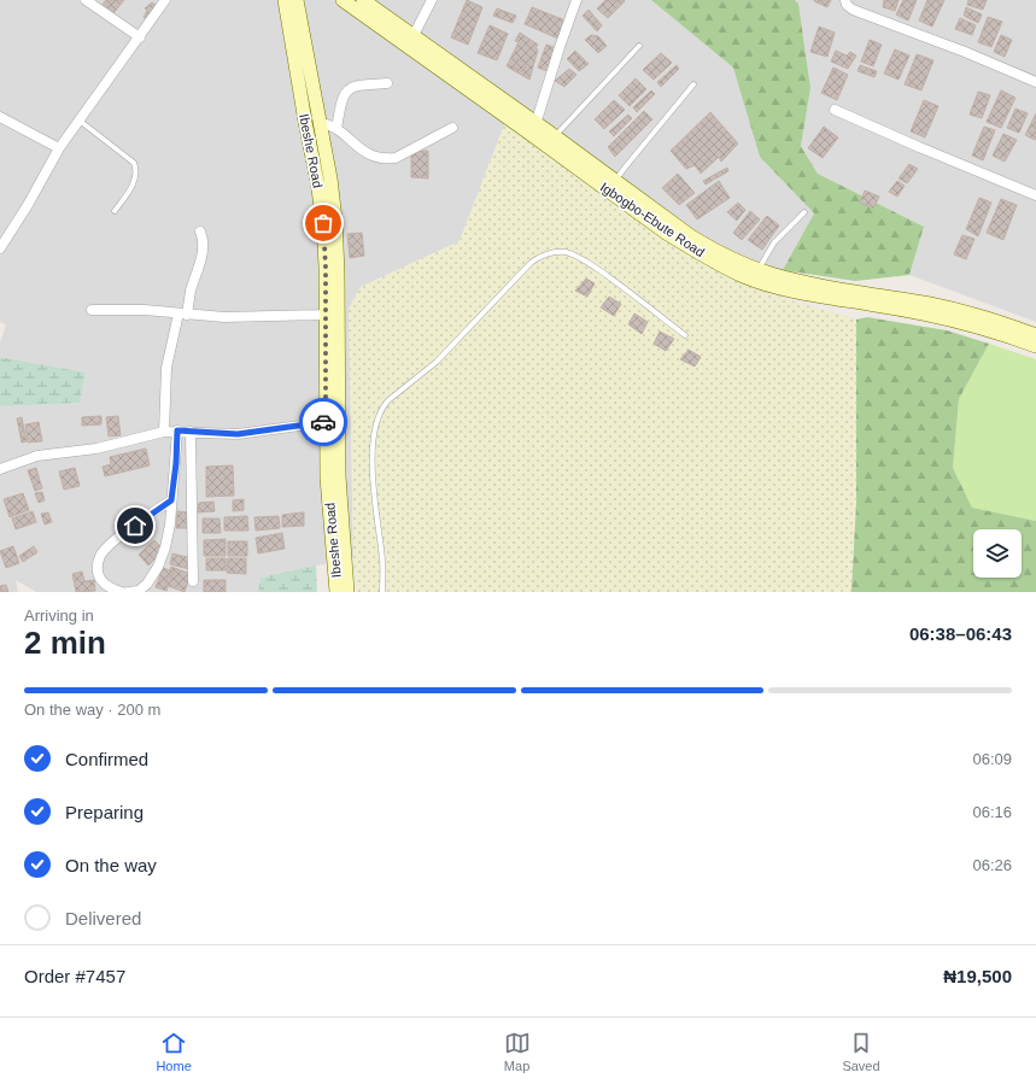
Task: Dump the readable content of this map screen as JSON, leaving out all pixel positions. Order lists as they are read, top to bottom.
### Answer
{
  "streets": {
    "main road": ["Ibeshe Road", "Igbogbo-Ebute Road"]
  },
  "page": {
    "heading": ["2 min", "Arriving in", "06:38–06:43"],
    "panel": ["Order #7457", "₦19,500"],
    "bar": "On the way · 200 m",
    "list": [
      ["Confirmed", "06:09"],
      ["Preparing", "06:16"],
      ["On the way", "06:26"],
      "Delivered"
    ],
    "tabs": ["Home", "Map", "Saved"]
  }
}
